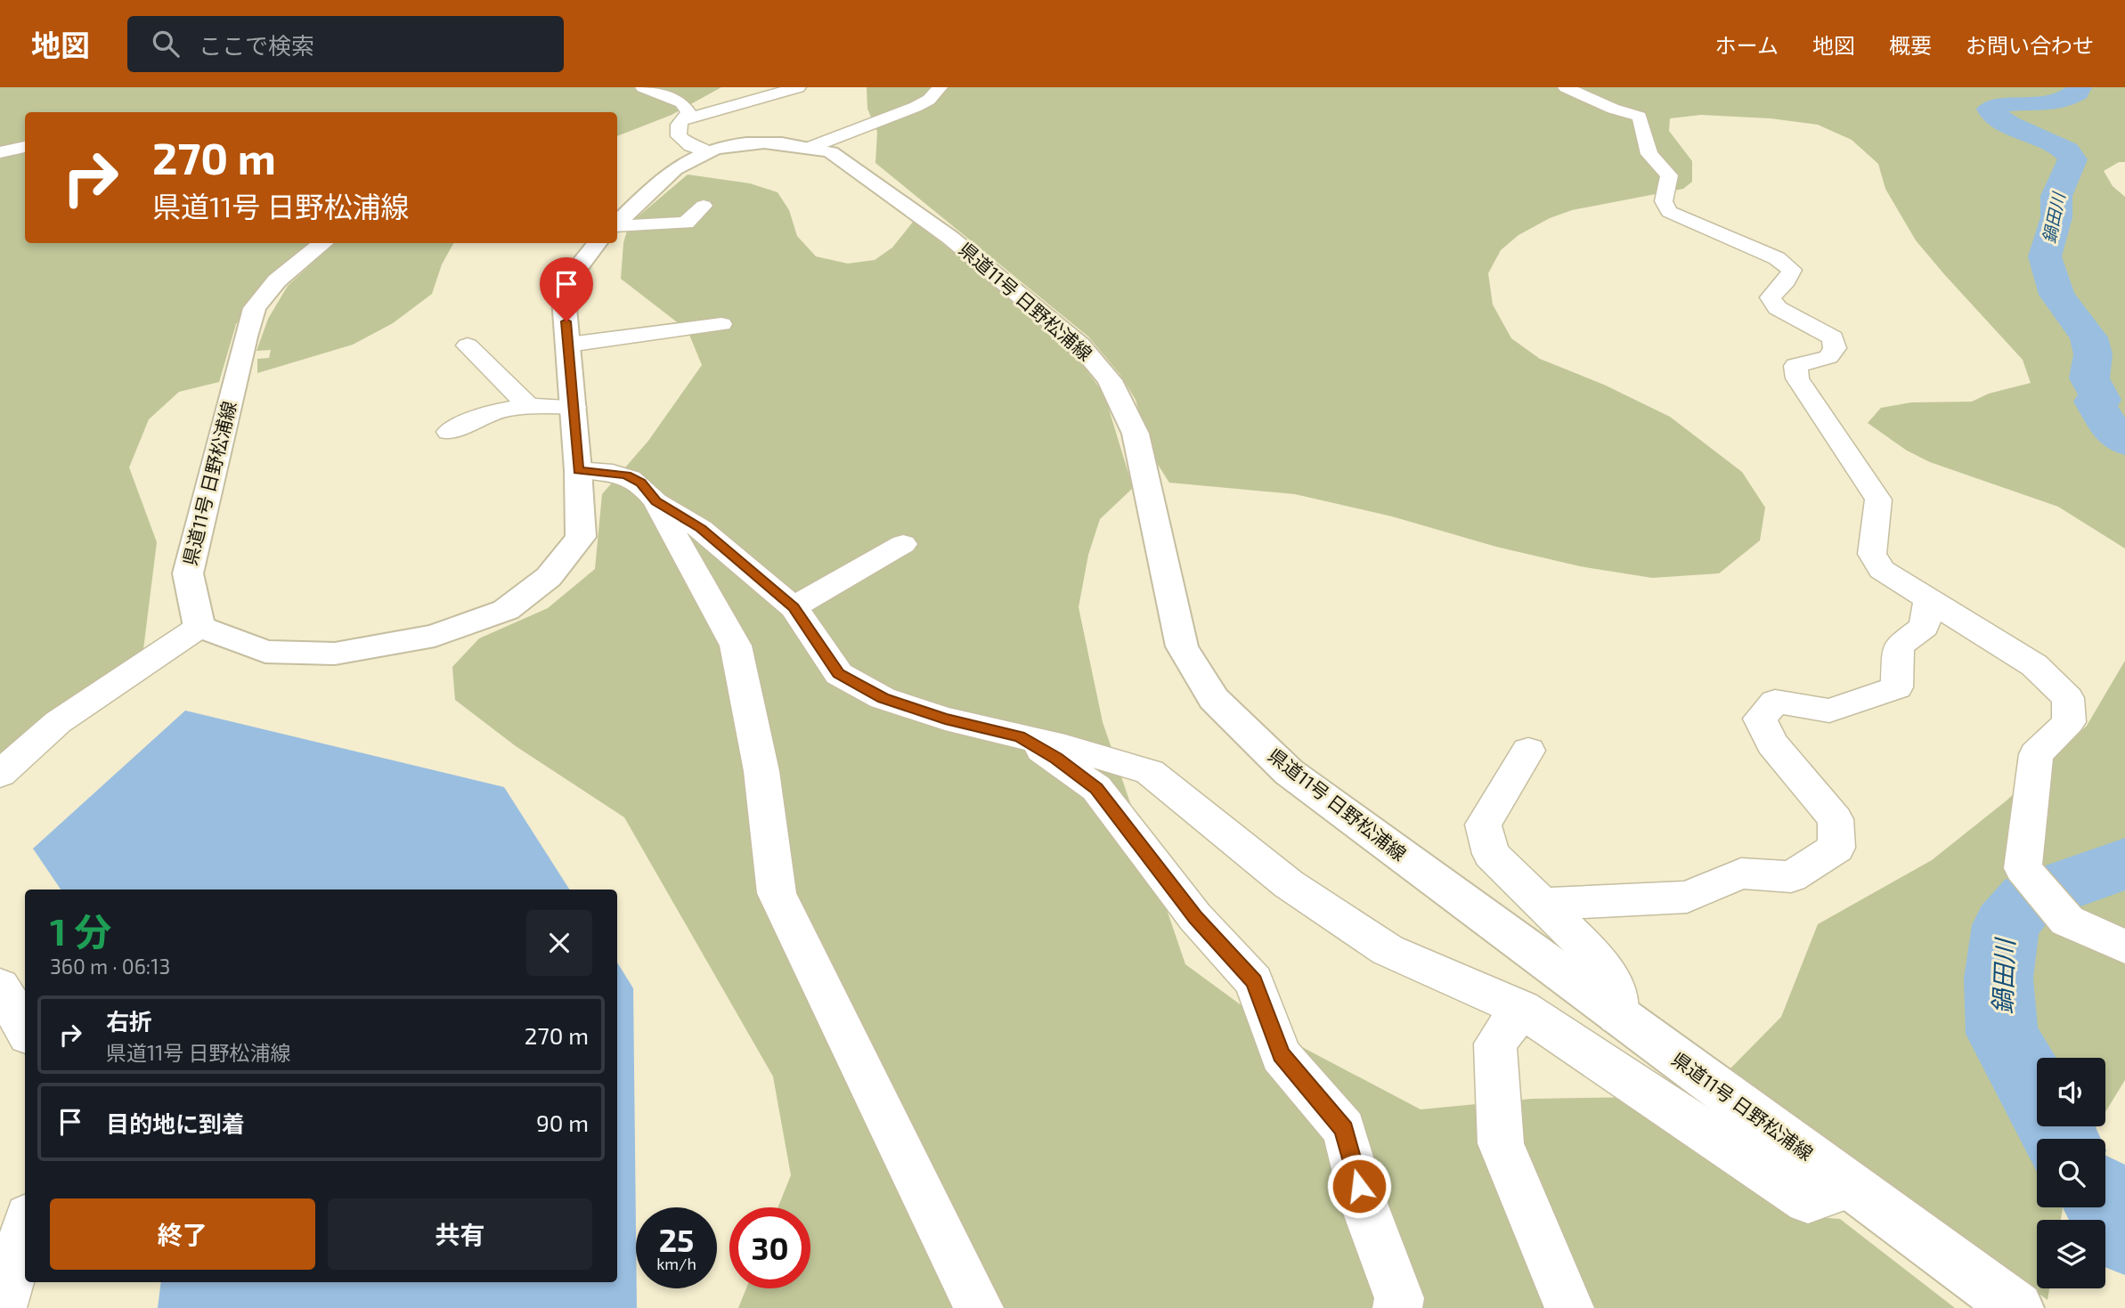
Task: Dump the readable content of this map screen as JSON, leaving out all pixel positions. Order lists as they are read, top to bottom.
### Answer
{
  "streets": {
    "main road": ["県道11号 日野松浦線"]
  },
  "water": ["鍋田川"],
  "page": {
    "header": "地図",
    "search": "ここで検索",
    "nav": [
      "ホーム",
      "地図",
      "概要",
      "お問い合わせ"
    ],
    "turn": ["270 m", "県道11号 日野松浦線"],
    "heading": ["1 分", "360 m · 06:13"],
    "list": [
      {
        "name": "右折",
        "note": "県道11号 日野松浦線",
        "value": "270 m"
      },
      {
        "name": "目的地に到着",
        "value": "90 m"
      }
    ],
    "buttons": ["終了", "共有"],
    "speed": "25 km/h",
    "limit": "30"
  }
}
